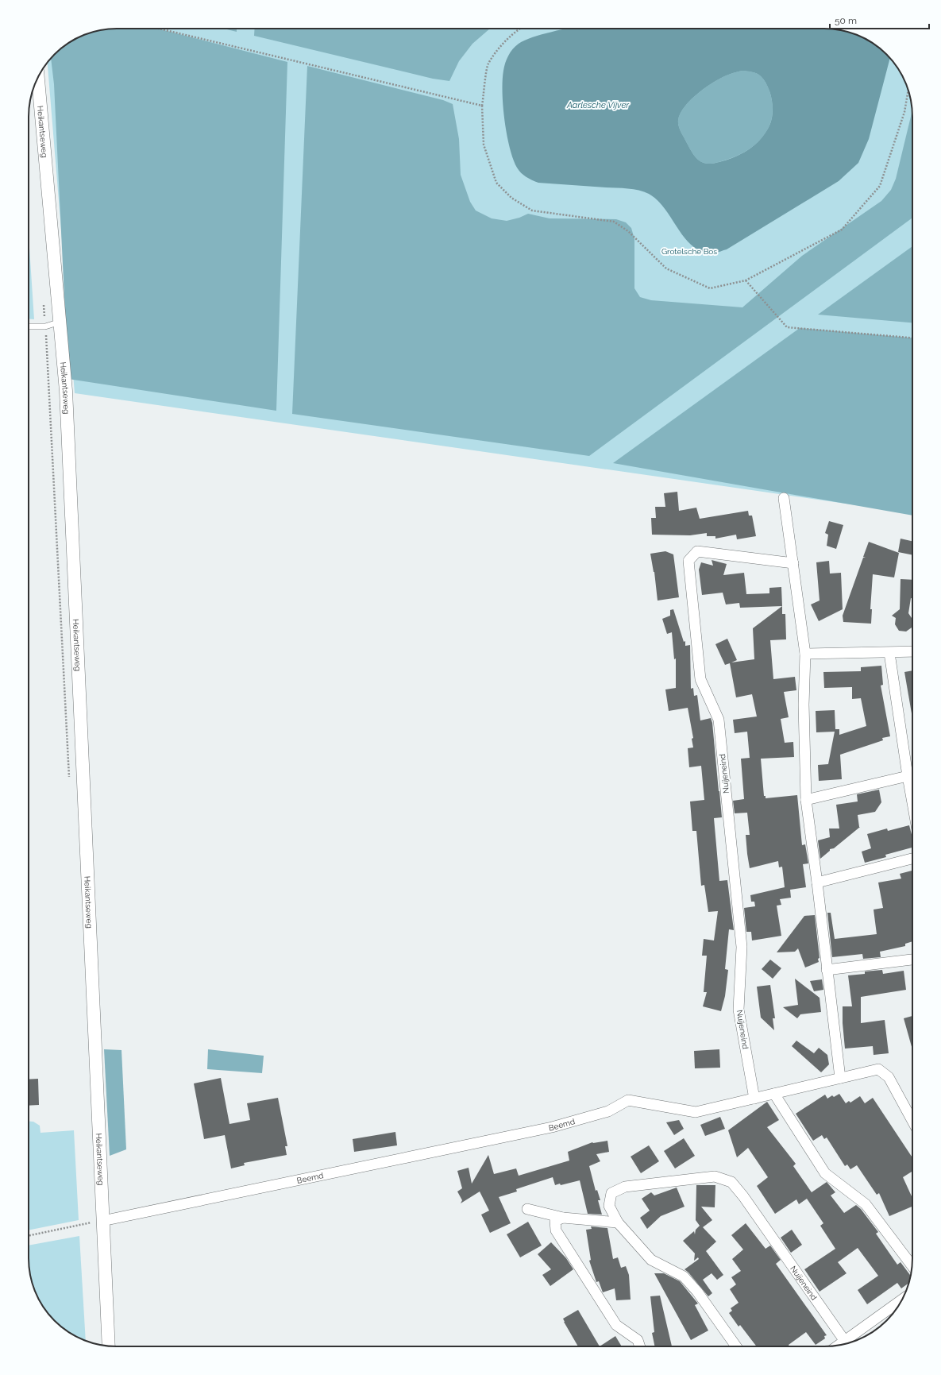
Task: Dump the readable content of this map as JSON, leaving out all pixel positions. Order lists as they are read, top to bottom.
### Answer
{
  "streets": {
    "street": ["Heikantseweg", "Nuijeneind", "Beemd"]
  },
  "crossings": [
    ["Heikantseweg", "Beemd"],
    ["Nuijeneind", "Beemd"]
  ],
  "water": ["Aarlesche Vijver"],
  "parks": ["Grotelsche Bos"],
  "scale_bar": "50 m"
}
